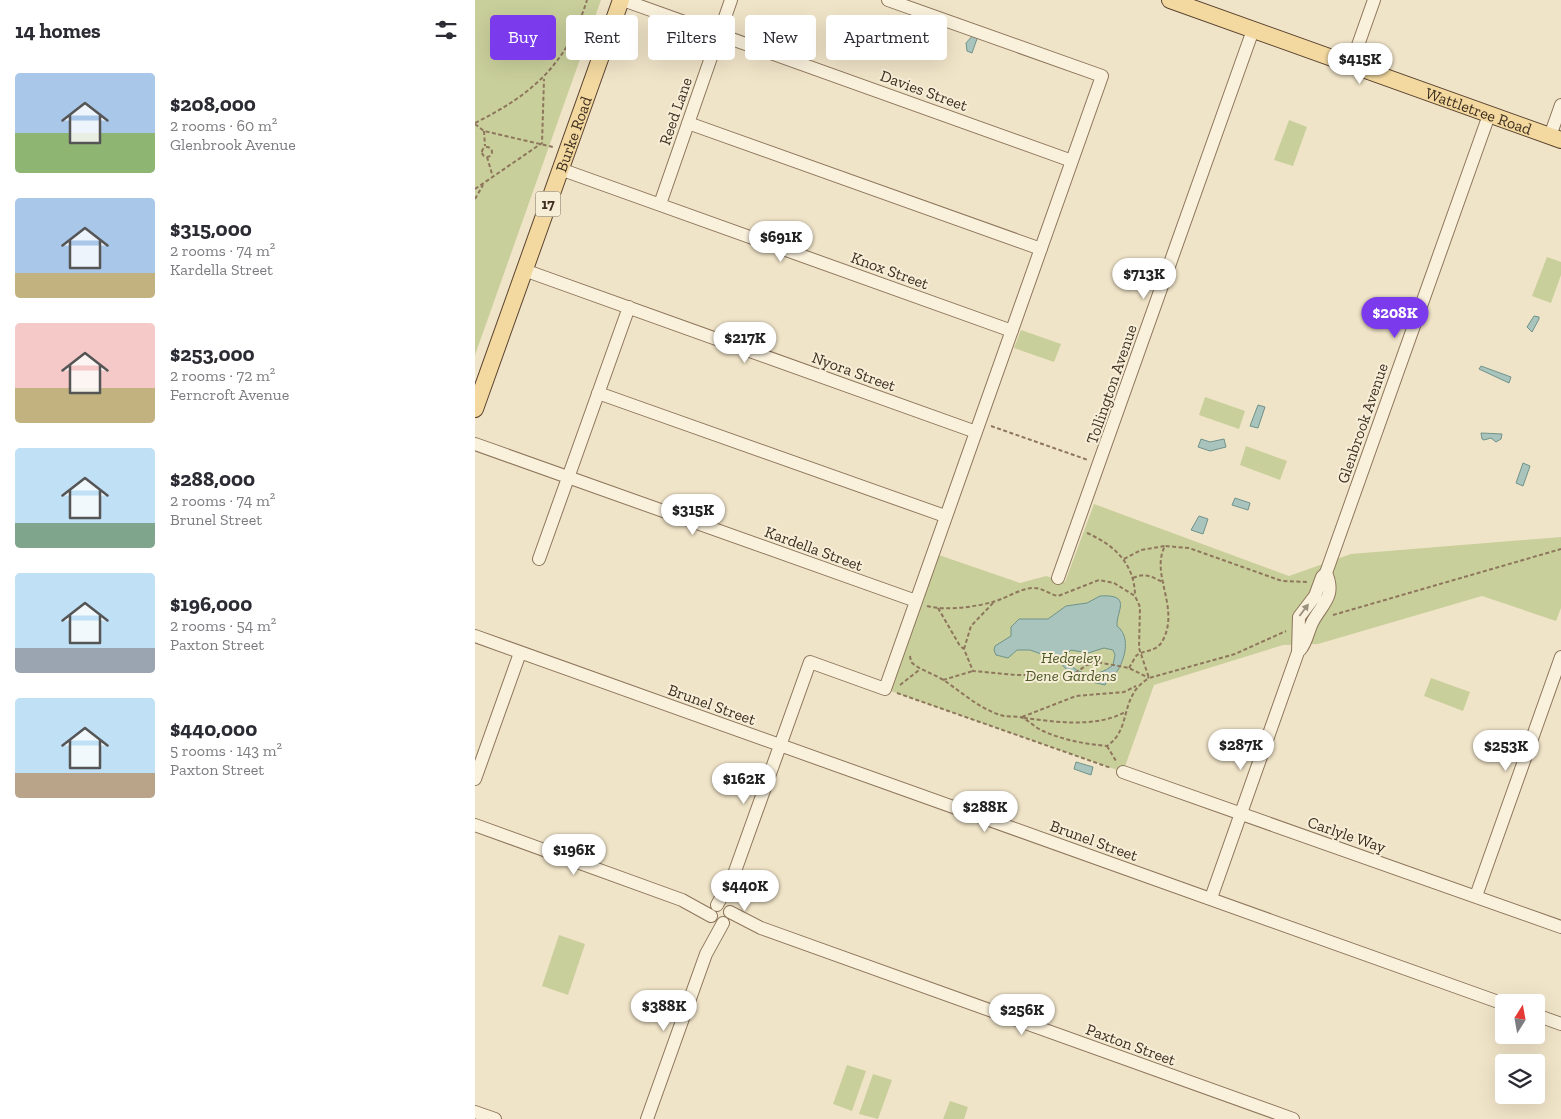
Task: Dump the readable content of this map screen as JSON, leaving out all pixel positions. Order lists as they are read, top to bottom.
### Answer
{
  "streets": {
    "main road": ["Wattletree Road", "Burke Road", "17"],
    "street": [
      "Davies Street",
      "Reed Lane",
      "Knox Street",
      "Nyora Street",
      "Tollington Avenue",
      "Glenbrook Avenue",
      "Kardella Street",
      "Brunel Street",
      "Carlyle Way",
      "Paxton Street"
    ]
  },
  "crossings": [
    ["Davies Street", "Burke Road"],
    ["Reed Lane", "Knox Street"],
    ["Wattletree Road", "Tollington Avenue"],
    ["Wattletree Road", "Glenbrook Avenue"],
    ["Burke Road", "Knox Street"],
    ["Burke Road", "Nyora Street"],
    ["Glenbrook Avenue", "Brunel Street"],
    ["Glenbrook Avenue", "Carlyle Way"]
  ],
  "parks": ["Hedgeley Dene Gardens"],
  "north": "top",
  "page": {
    "heading": "14 homes",
    "chip": [
      "Buy",
      "Rent",
      "Filters",
      "New",
      "Apartment"
    ],
    "price": [
      "$415K",
      "$691K",
      "$713K",
      "$208K",
      "$217K",
      "$315K",
      "$287K",
      "$253K",
      "$162K",
      "$288K",
      "$196K",
      "$440K",
      "$388K",
      "$256K"
    ],
    "list": [
      {
        "name": "$208,000",
        "note": "2 rooms · 60 m² · Glenbrook Avenue"
      },
      {
        "name": "$315,000",
        "note": "2 rooms · 74 m² · Kardella Street"
      },
      {
        "name": "$253,000",
        "note": "2 rooms · 72 m² · Ferncroft Avenue"
      },
      {
        "name": "$288,000",
        "note": "2 rooms · 74 m² · Brunel Street"
      },
      {
        "name": "$196,000",
        "note": "2 rooms · 54 m² · Paxton Street"
      },
      {
        "name": "$440,000",
        "note": "5 rooms · 143 m² · Paxton Street"
      }
    ]
  }
}
